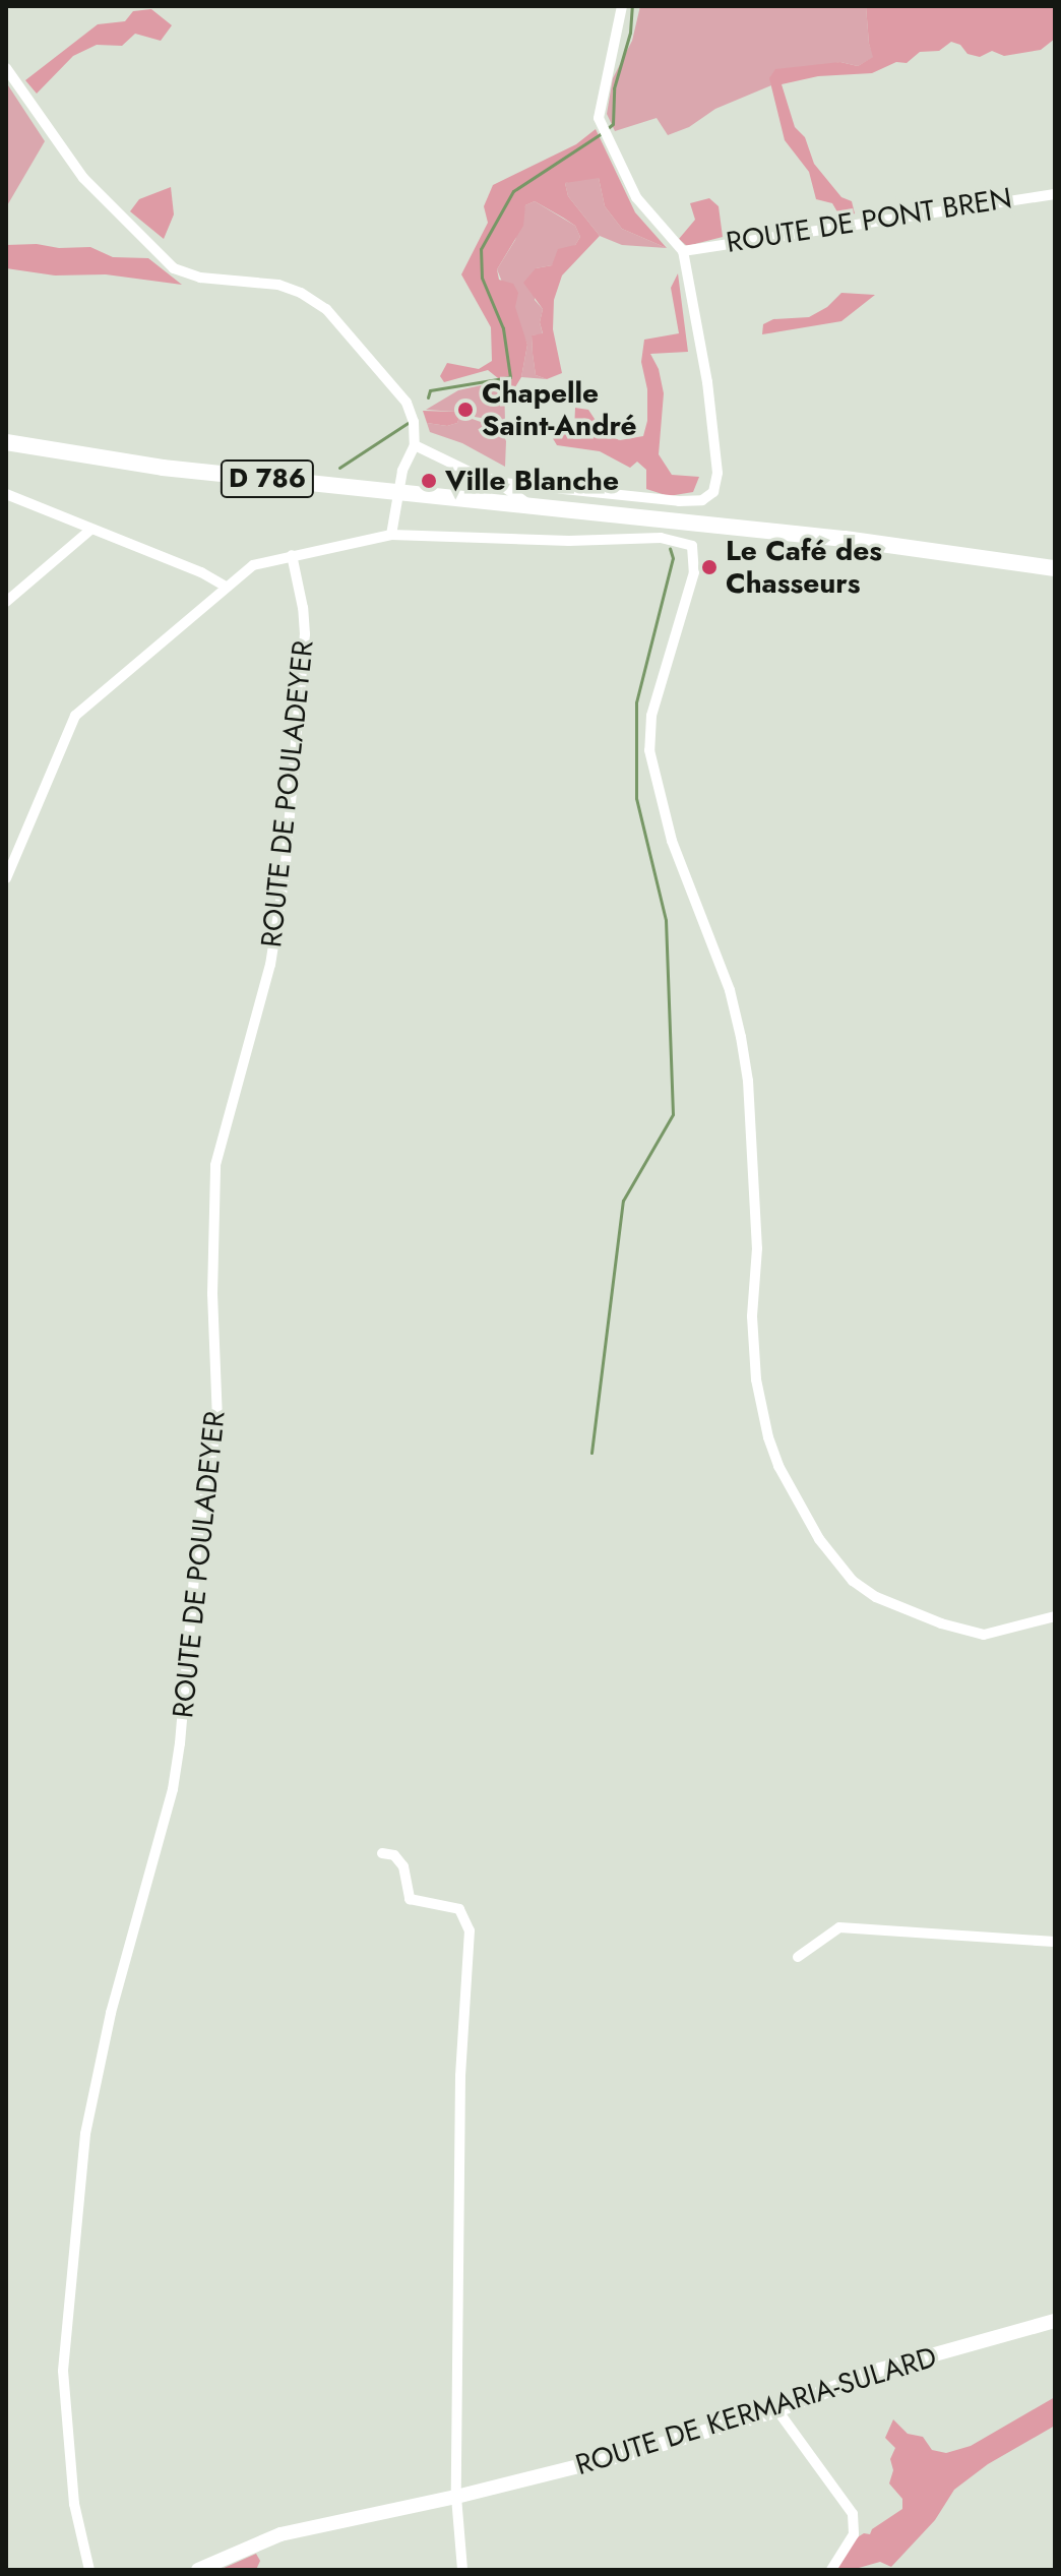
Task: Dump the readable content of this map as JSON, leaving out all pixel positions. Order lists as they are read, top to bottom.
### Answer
{
  "streets": {
    "main road": ["D 786"],
    "street": ["ROUTE DE PONT BREN", "ROUTE DE POULADEYER", "ROUTE DE KERMARIA-SULARD"]
  },
  "places": ["Chapelle Saint-André", "Ville Blanche", "Le Café des Chasseurs"]
}
